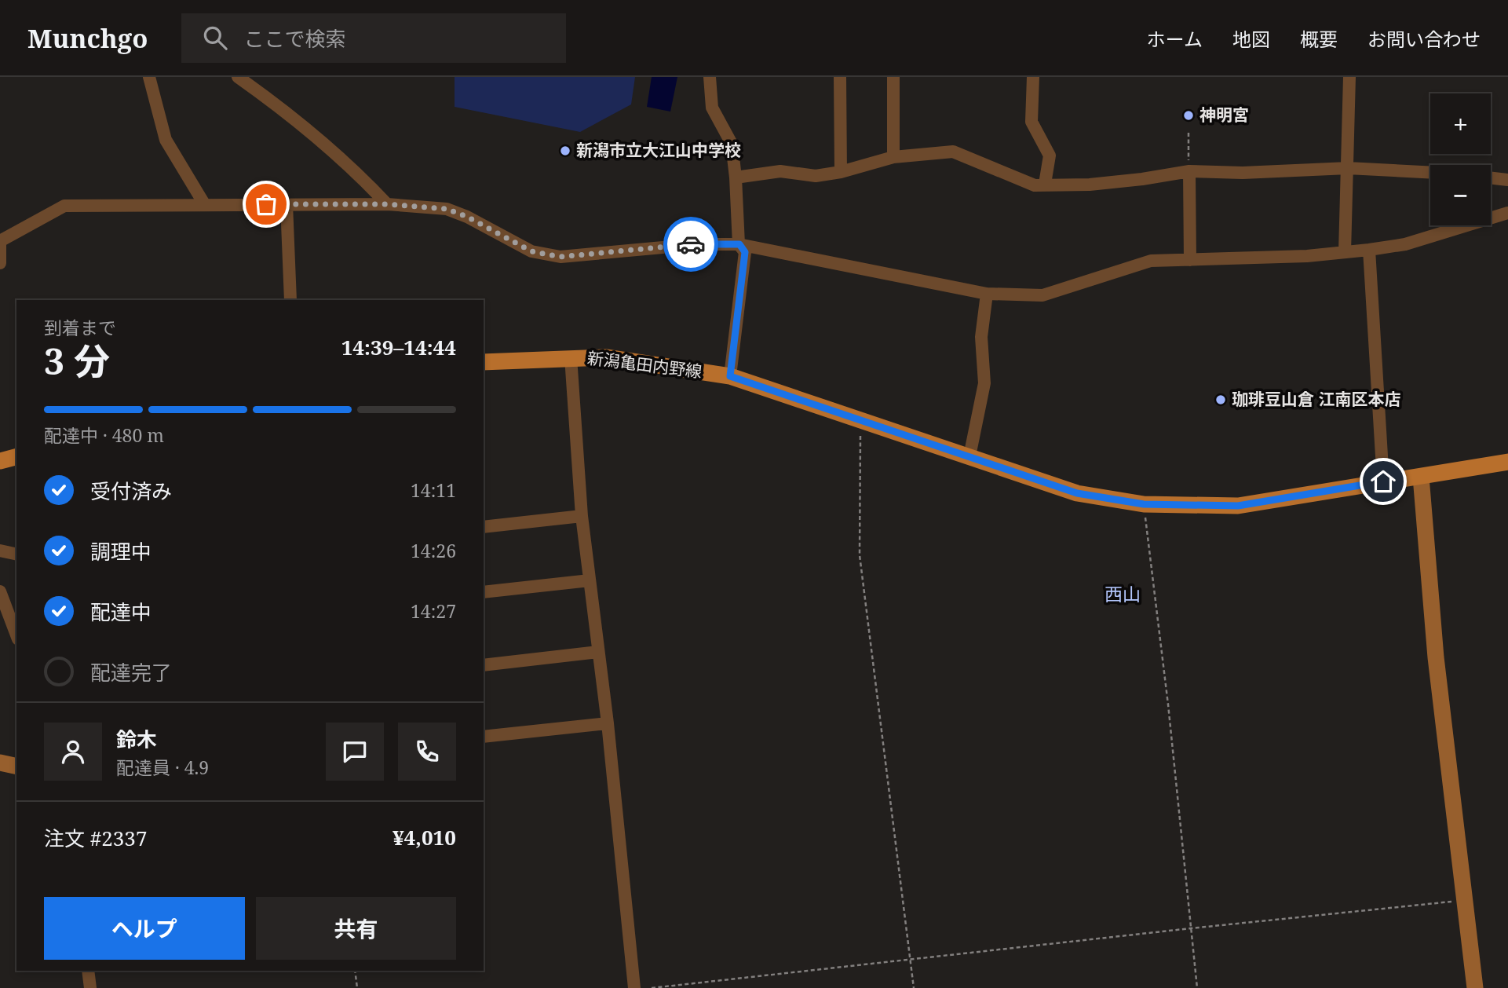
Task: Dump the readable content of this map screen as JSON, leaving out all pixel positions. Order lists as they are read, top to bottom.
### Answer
{
  "streets": {
    "main road": ["新潟亀田内野線"]
  },
  "districts": ["西山"],
  "places": ["神明宮", "新潟市立大江山中学校", "珈琲豆山倉 江南区本店"],
  "page": {
    "header": "Munchgo",
    "search": "ここで検索",
    "nav": [
      "ホーム",
      "地図",
      "概要",
      "お問い合わせ"
    ],
    "map_buttons": ["+", "−"],
    "heading": ["3 分", "到着まで", "14:39–14:44"],
    "panel": [
      "鈴木",
      "配達員 · 4.9",
      "注文 #2337",
      "¥4,010"
    ],
    "bar": "配達中 · 480 m",
    "list": [
      ["受付済み", "14:11"],
      ["調理中", "14:26"],
      ["配達中", "14:27"],
      "配達完了"
    ],
    "buttons": ["ヘルプ", "共有"]
  }
}
